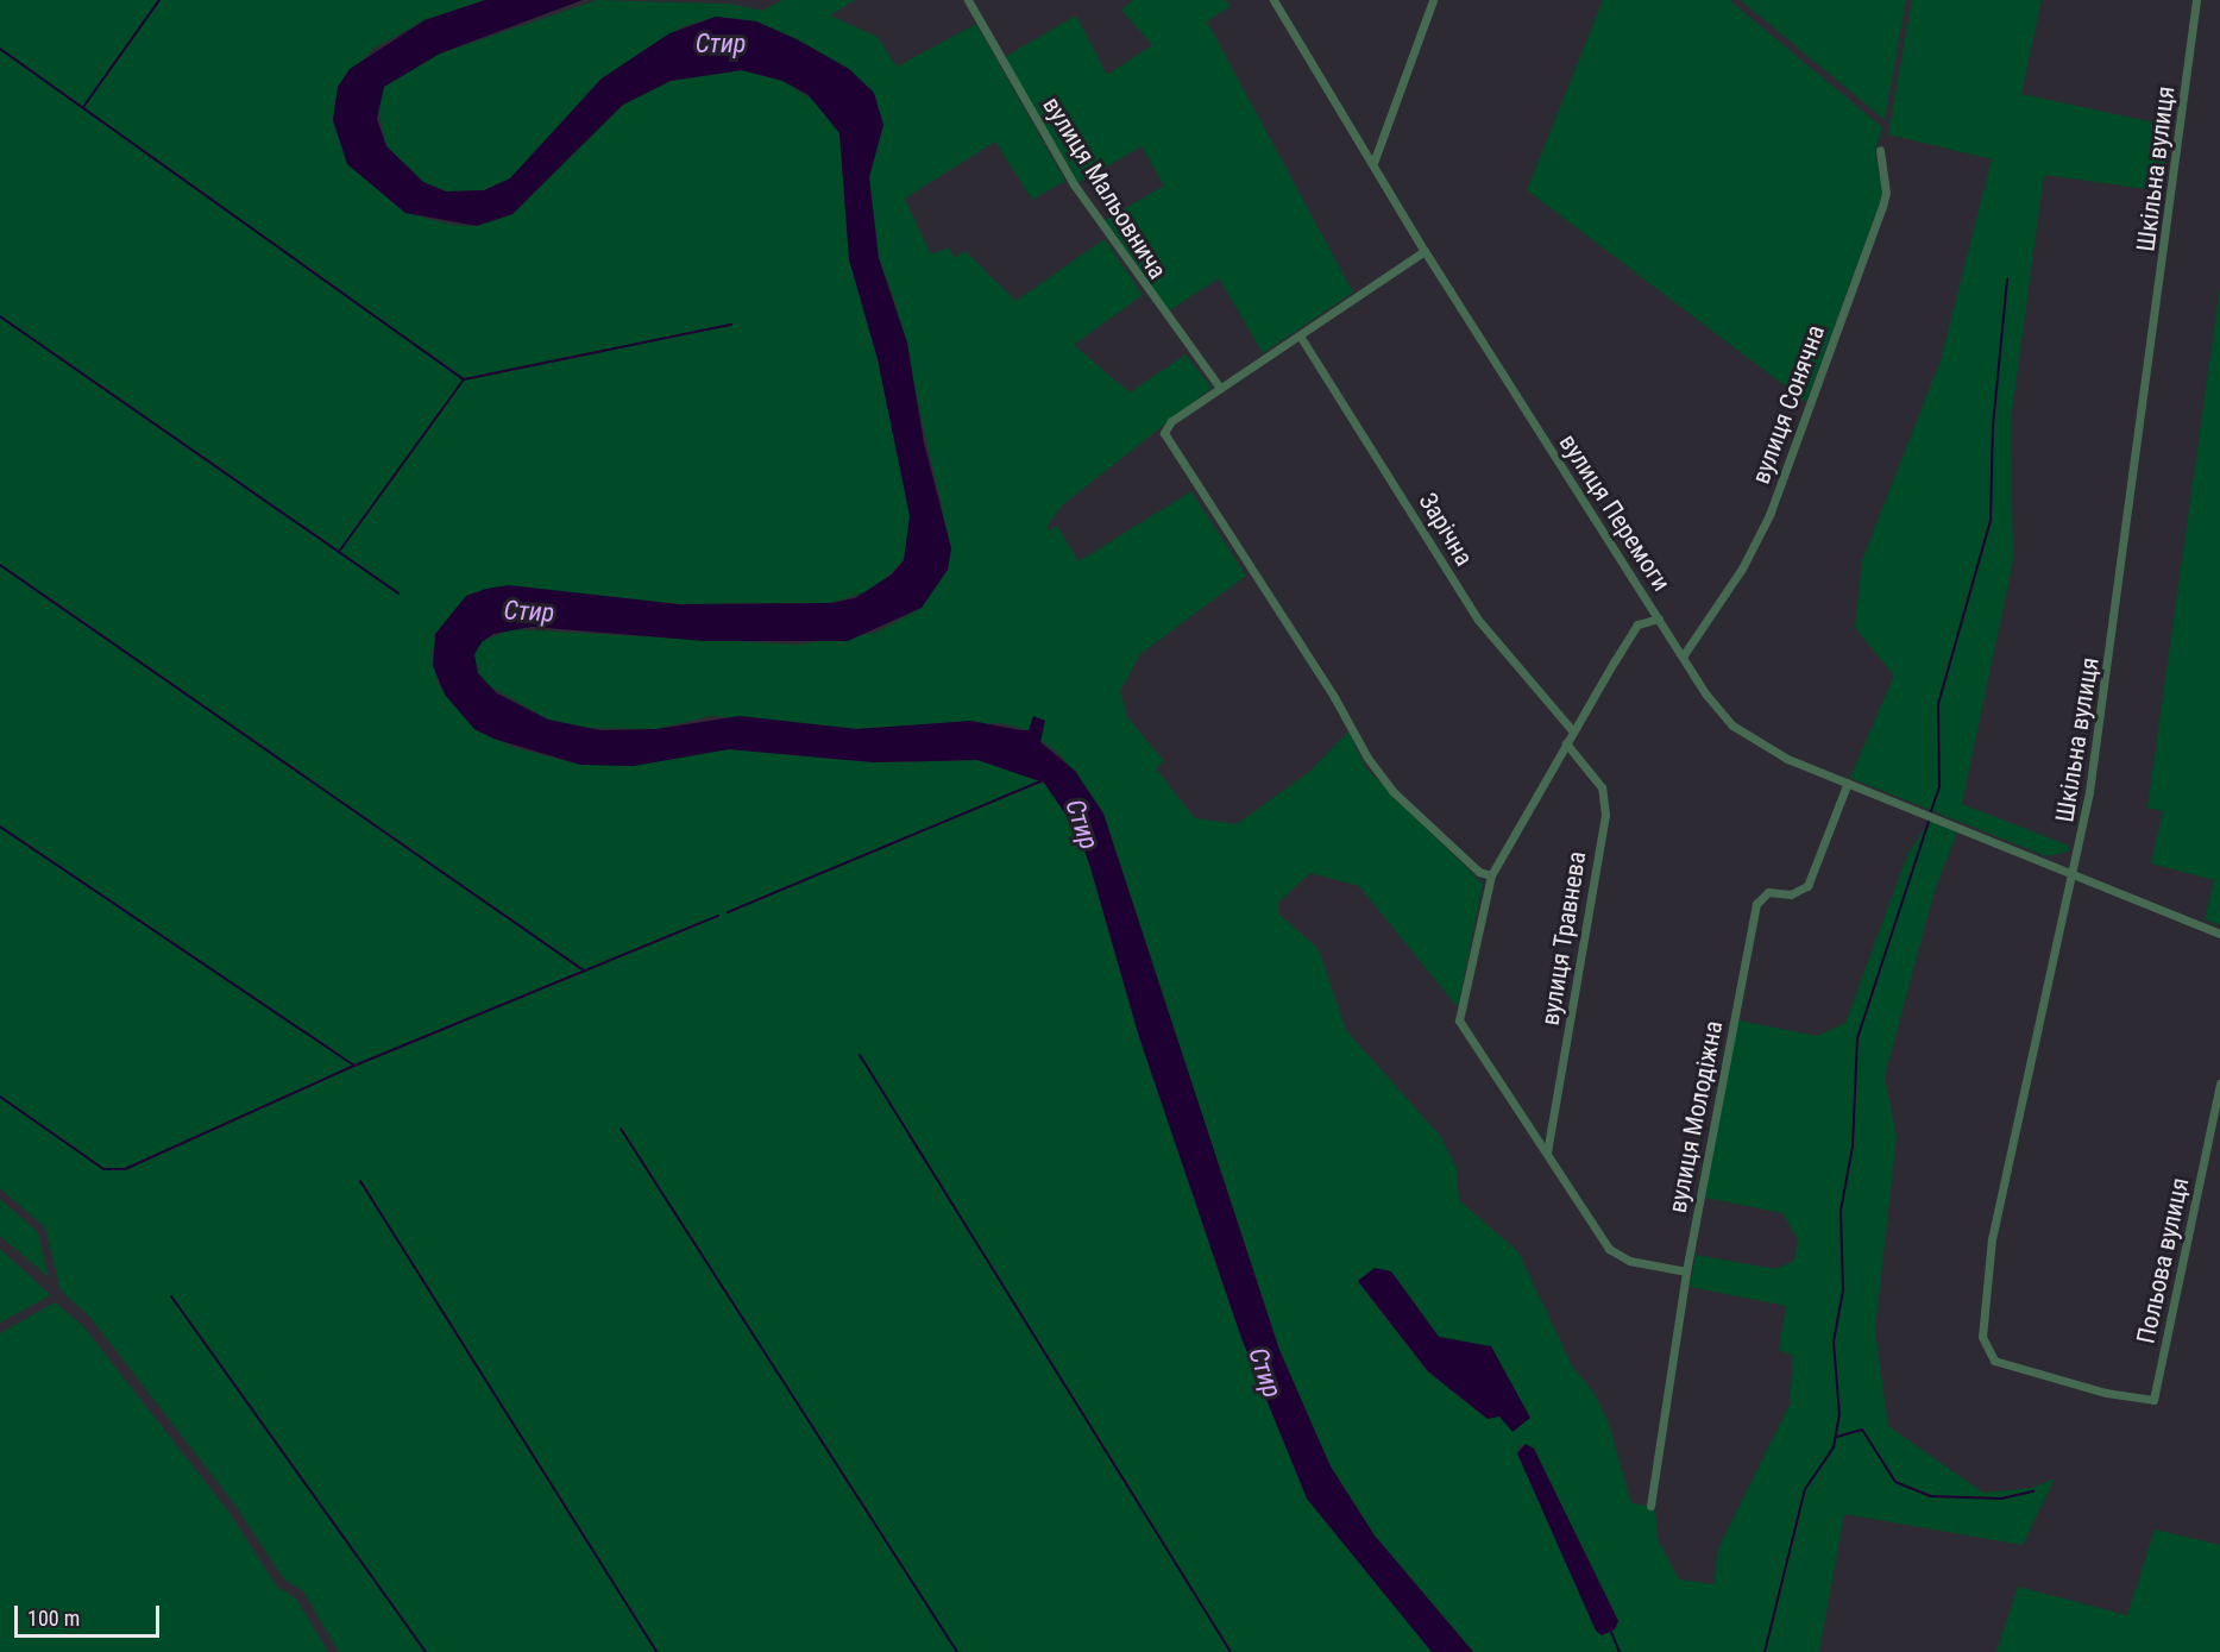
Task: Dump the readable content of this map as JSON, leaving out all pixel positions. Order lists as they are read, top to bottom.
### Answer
{
  "streets": {
    "street": [
      "Шкільна вулиця",
      "вулиця Мальовнича",
      "вулиця Сонячна",
      "вулиця Перемоги",
      "Зарічна",
      "вулиця Травнева",
      "вулиця Молодіжна",
      "Польова вулиця"
    ]
  },
  "crossings": [
    ["Шкільна вулиця", "вулиця Перемоги"],
    ["Шкільна вулиця", "Польова вулиця"],
    ["вулиця Сонячна", "вулиця Перемоги"],
    ["вулиця Перемоги", "вулиця Молодіжна"]
  ],
  "water": ["Стир"],
  "scale_bar": "100 m"
}
